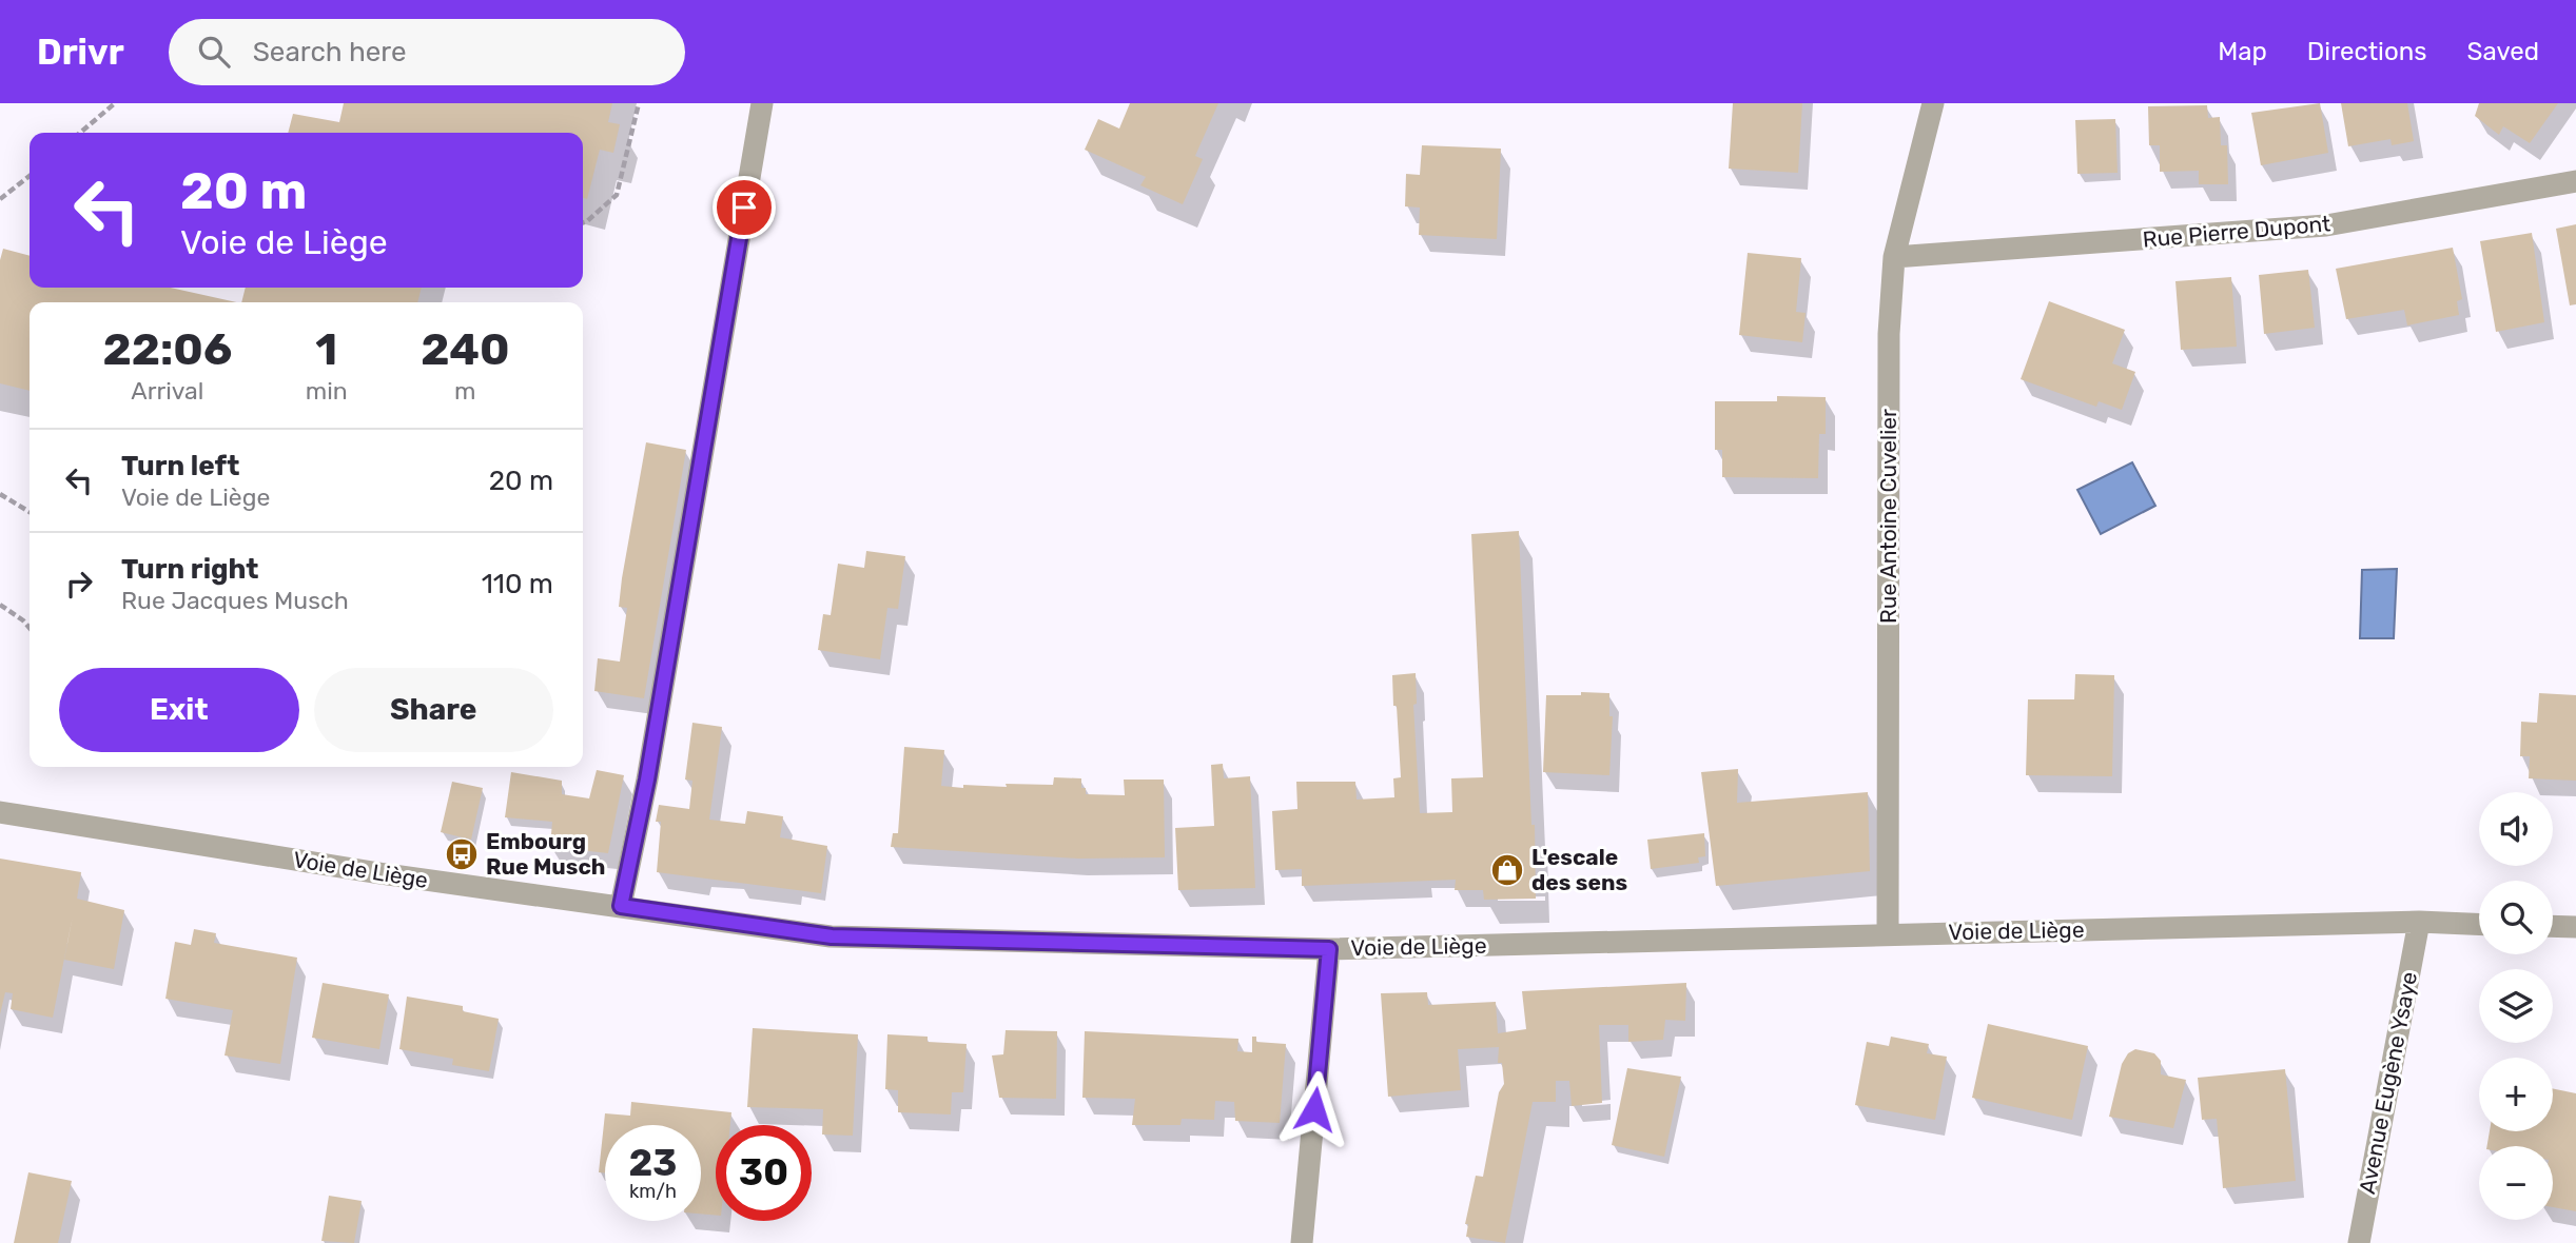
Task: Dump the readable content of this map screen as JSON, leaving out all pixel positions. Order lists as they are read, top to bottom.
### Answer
{
  "streets": {
    "street": [
      "Rue Pierre Dupont",
      "Rue Antoine Cuvelier",
      "Voie de Liège",
      "Avenue Eugène Ysaye"
    ]
  },
  "crossings": [
    ["Rue Pierre Dupont", "Rue Antoine Cuvelier"],
    ["Rue Antoine Cuvelier", "Voie de Liège"],
    ["Voie de Liège", "Avenue Eugène Ysaye"]
  ],
  "places": {
    "bus stop": ["Embourg Rue Musch"],
    "shop": ["L'escale des sens"]
  },
  "page": {
    "header": "Drivr",
    "search": "Search here",
    "nav": ["Map", "Directions", "Saved"],
    "turn": ["20 m", "Voie de Liège"],
    "eta": [
      "22:06",
      "Arrival",
      "1",
      "min",
      "240",
      "m"
    ],
    "list": [
      {
        "name": "Turn left",
        "note": "Voie de Liège",
        "value": "20 m"
      },
      {
        "name": "Turn right",
        "note": "Rue Jacques Musch",
        "value": "110 m"
      }
    ],
    "buttons": ["Exit", "Share"],
    "map_buttons": ["+", "−"],
    "speed": "23 km/h",
    "limit": "30"
  }
}
